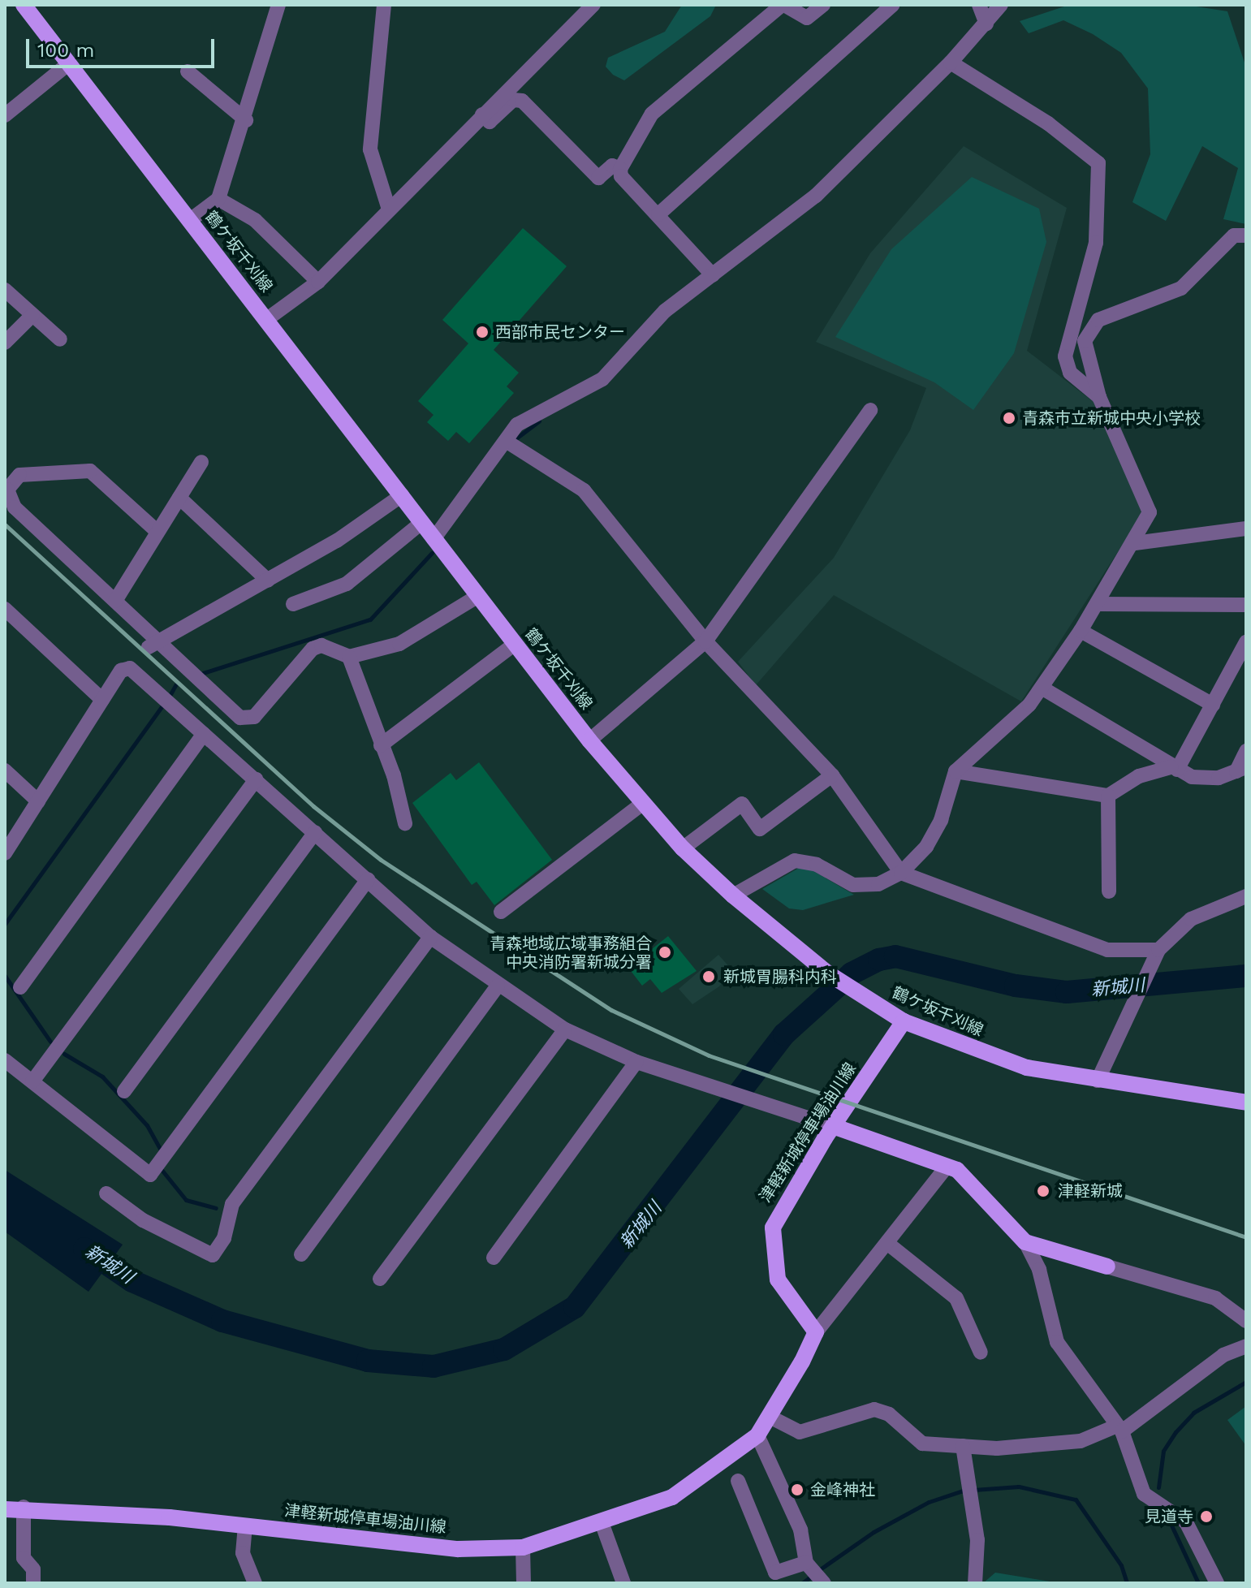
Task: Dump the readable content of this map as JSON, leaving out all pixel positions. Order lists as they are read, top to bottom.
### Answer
{
  "streets": {
    "main road": ["鶴ケ坂千刈線", "津軽新城停車場油川線"]
  },
  "crossings": [
    ["鶴ケ坂千刈線", "津軽新城停車場油川線"]
  ],
  "water": ["新城川"],
  "places": [
    "西部市民センター",
    "青森市立新城中央小学校",
    "青森地域広域事務組合 中央消防署新城分署",
    "新城胃腸科内科",
    "津軽新城",
    "金峰神社",
    "見道寺"
  ],
  "scale_bar": "100 m"
}
